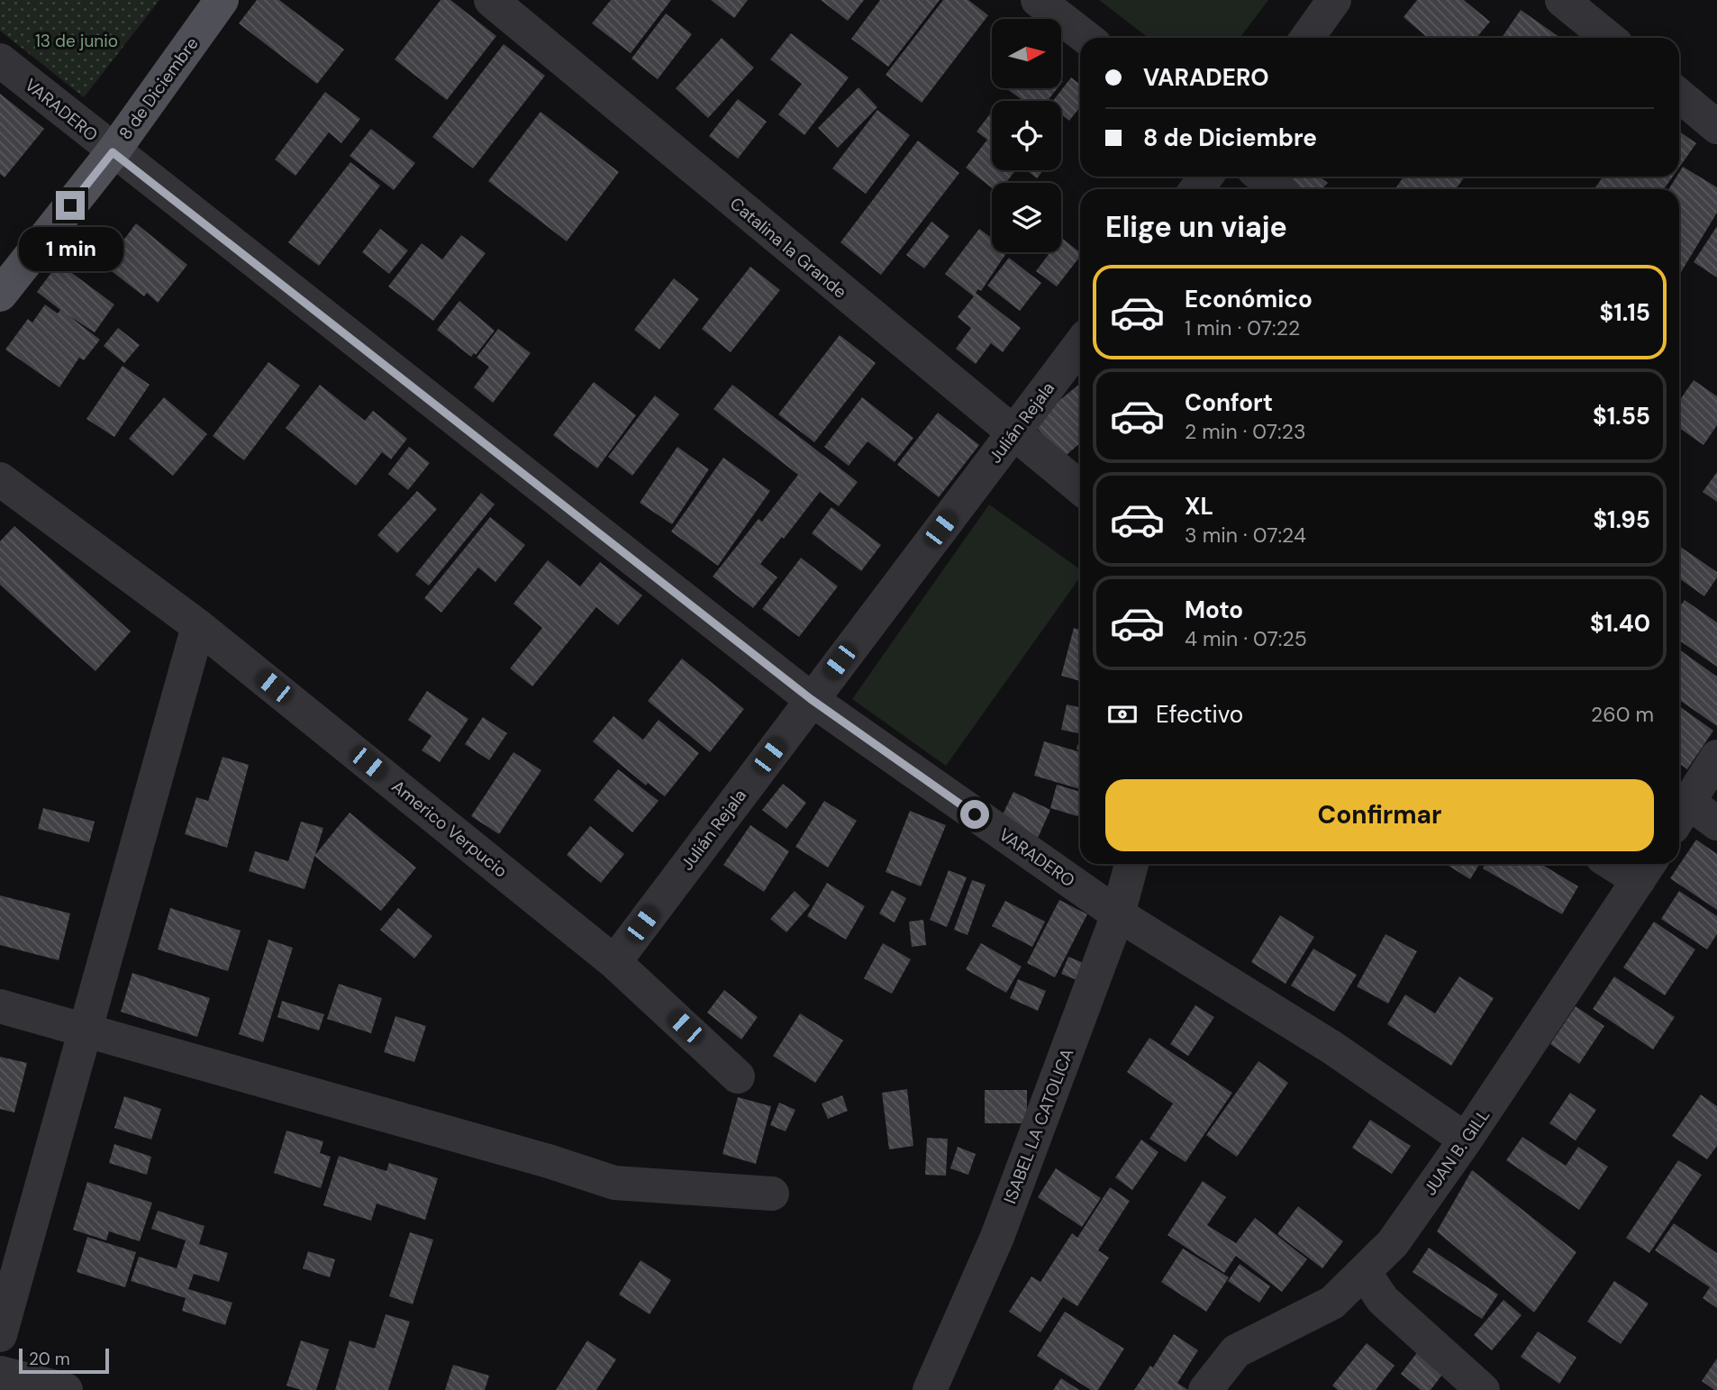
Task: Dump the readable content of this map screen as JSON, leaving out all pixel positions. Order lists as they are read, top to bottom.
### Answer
{
  "streets": {
    "main road": ["8 de Diciembre"],
    "street": [
      "VARADERO",
      "Catalina la Grande",
      "Julián Rejala",
      "Americo Verpucio",
      "ISABEL LA CATOLICA",
      "JUAN B. GILL"
    ]
  },
  "crossings": [
    ["8 de Diciembre", "VARADERO"],
    ["VARADERO", "Julián Rejala"],
    ["VARADERO", "ISABEL LA CATOLICA"],
    ["VARADERO", "JUAN B. GILL"],
    ["Catalina la Grande", "Julián Rejala"],
    ["Julián Rejala", "Americo Verpucio"]
  ],
  "parks": ["13 de junio"],
  "scale_bar": "20 m",
  "north": "right",
  "page": {
    "banner": ["VARADERO", "8 de Diciembre"],
    "heading": "Elige un viaje",
    "bubble": "1 min",
    "list": [
      {
        "name": "Económico",
        "note": "1 min · 07:22",
        "value": "$1.15"
      },
      {
        "name": "Confort",
        "note": "2 min · 07:23",
        "value": "$1.55"
      },
      {
        "name": "XL",
        "note": "3 min · 07:24",
        "value": "$1.95"
      },
      {
        "name": "Moto",
        "note": "4 min · 07:25",
        "value": "$1.40"
      }
    ],
    "pay": ["Efectivo", "260 m"],
    "buttons": "Confirmar",
    "scale": "20 m"
  }
}
